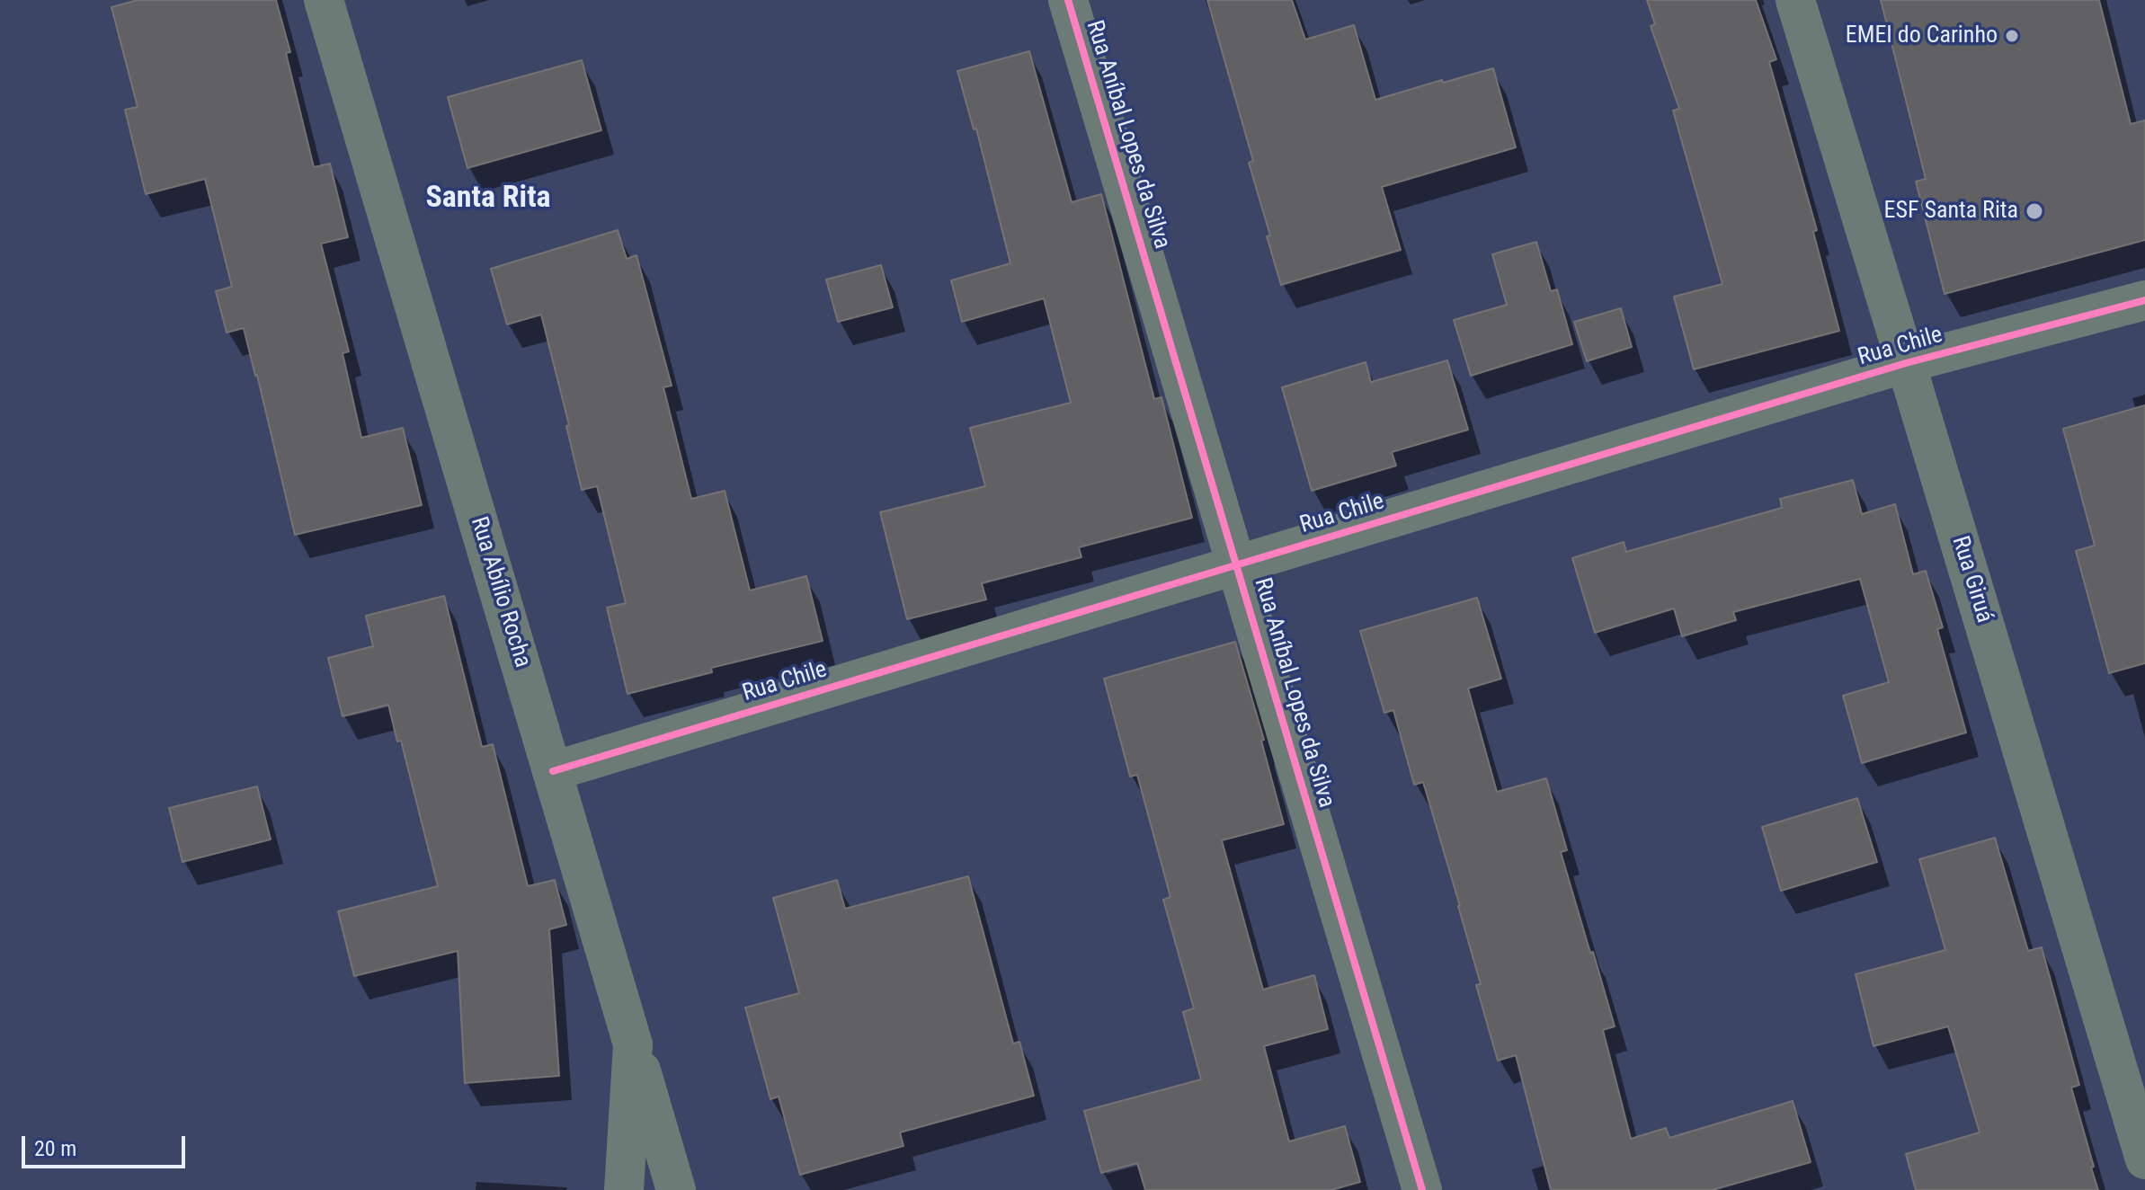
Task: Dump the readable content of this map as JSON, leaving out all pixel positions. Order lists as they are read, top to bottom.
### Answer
{
  "streets": {
    "street": [
      "Rua Aníbal Lopes da Silva",
      "Rua Chile",
      "Rua Giruá",
      "Rua Abílio Rocha"
    ]
  },
  "crossings": [
    ["Rua Aníbal Lopes da Silva", "Rua Chile"],
    ["Rua Chile", "Rua Giruá"],
    ["Rua Chile", "Rua Abílio Rocha"]
  ],
  "districts": ["Santa Rita"],
  "places": ["EMEI do Carinho", "ESF Santa Rita"],
  "scale_bar": "20 m"
}
